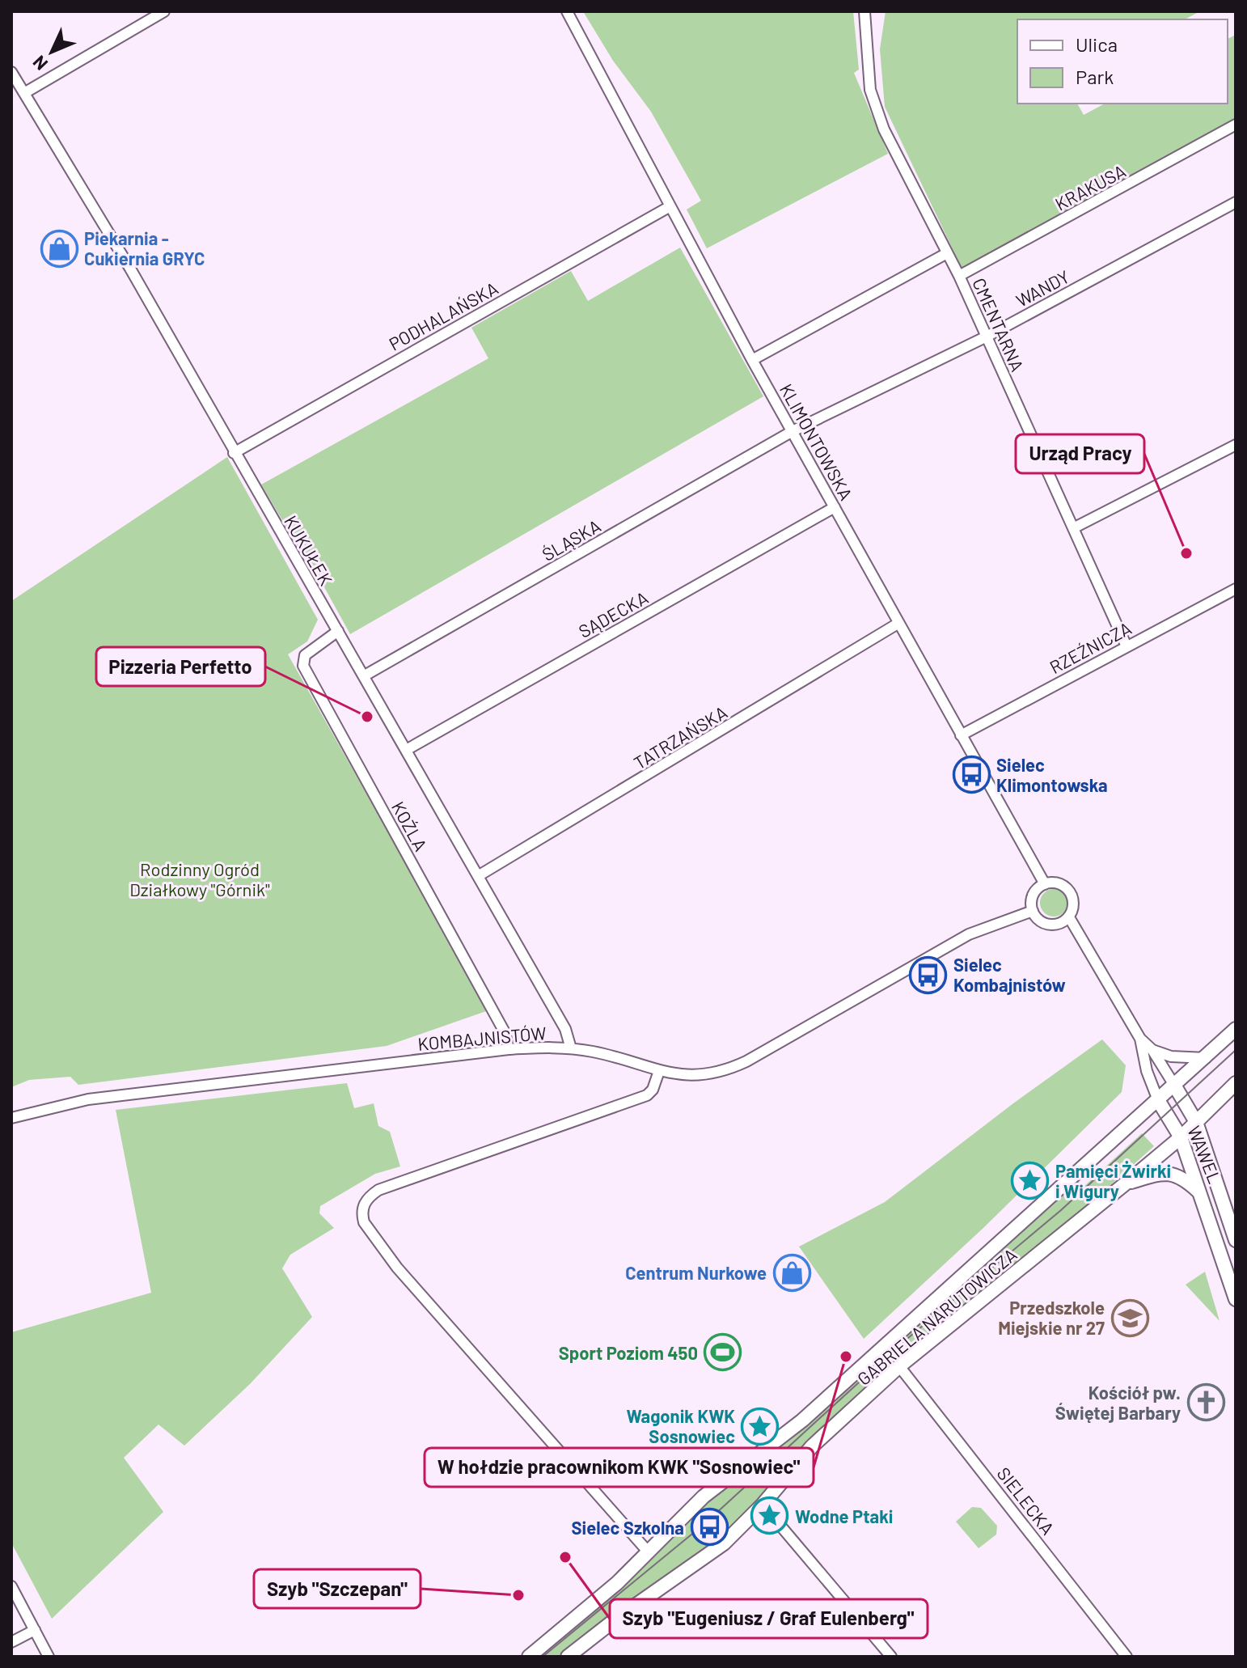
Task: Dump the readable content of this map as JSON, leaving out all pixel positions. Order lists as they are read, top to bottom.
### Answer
{
  "streets": {
    "street": [
      "KRAKUSA",
      "WANDY",
      "PODHALAŃSKA",
      "CMENTARNA",
      "KLIMONTOWSKA",
      "ŚLĄSKA",
      "KUKUŁEK",
      "SĄDECKA",
      "RZEŹNICZA",
      "TATRZAŃSKA",
      "KOŹLA",
      "KOMBAJNISTÓW",
      "WAWEL",
      "GABRIELA NARUTOWICZA",
      "SIELECKA"
    ]
  },
  "crossings": [
    ["KRAKUSA", "CMENTARNA"],
    ["WANDY", "CMENTARNA"],
    ["WANDY", "KLIMONTOWSKA"],
    ["WANDY", "ŚLĄSKA"],
    ["PODHALAŃSKA", "KLIMONTOWSKA"],
    ["PODHALAŃSKA", "KUKUŁEK"],
    ["CMENTARNA", "RZEŹNICZA"],
    ["KLIMONTOWSKA", "ŚLĄSKA"],
    ["KLIMONTOWSKA", "SĄDECKA"],
    ["KLIMONTOWSKA", "RZEŹNICZA"],
    ["KLIMONTOWSKA", "TATRZAŃSKA"],
    ["KLIMONTOWSKA", "KOMBAJNISTÓW"],
    ["ŚLĄSKA", "KUKUŁEK"],
    ["KUKUŁEK", "SĄDECKA"],
    ["KUKUŁEK", "TATRZAŃSKA"],
    ["KUKUŁEK", "KOŹLA"],
    ["KUKUŁEK", "KOMBAJNISTÓW"],
    ["KOŹLA", "KOMBAJNISTÓW"],
    ["WAWEL", "GABRIELA NARUTOWICZA"],
    ["GABRIELA NARUTOWICZA", "SIELECKA"]
  ],
  "parks": ["Rodzinny Ogród Działkowy \"Górnik\""],
  "places": {
    "shop": ["Piekarnia - Cukiernia GRYC", "Centrum Nurkowe"],
    "other": [
      "Urząd Pracy",
      "Pizzeria Perfetto",
      "W hołdzie pracownikom KWK \"Sosnowiec\"",
      "Szyb \"Eugeniusz / Graf Eulenberg\"",
      "Szyb \"Szczepan\""
    ],
    "bus stop": ["Sielec Klimontowska", "Sielec Kombajnistów", "Sielec Szkolna"],
    "place": ["Pamięci Żwirki i Wigury", "Wagonik KWK Sosnowiec", "Wodne Ptaki"],
    "school or university": ["Przedszkole Miejskie nr 27"],
    "sports": ["Sport Poziom 450"],
    "church": ["Kościół pw. Świętej Barbary"]
  },
  "legend": ["Ulica", "Park"],
  "north": "bottom left"
}
